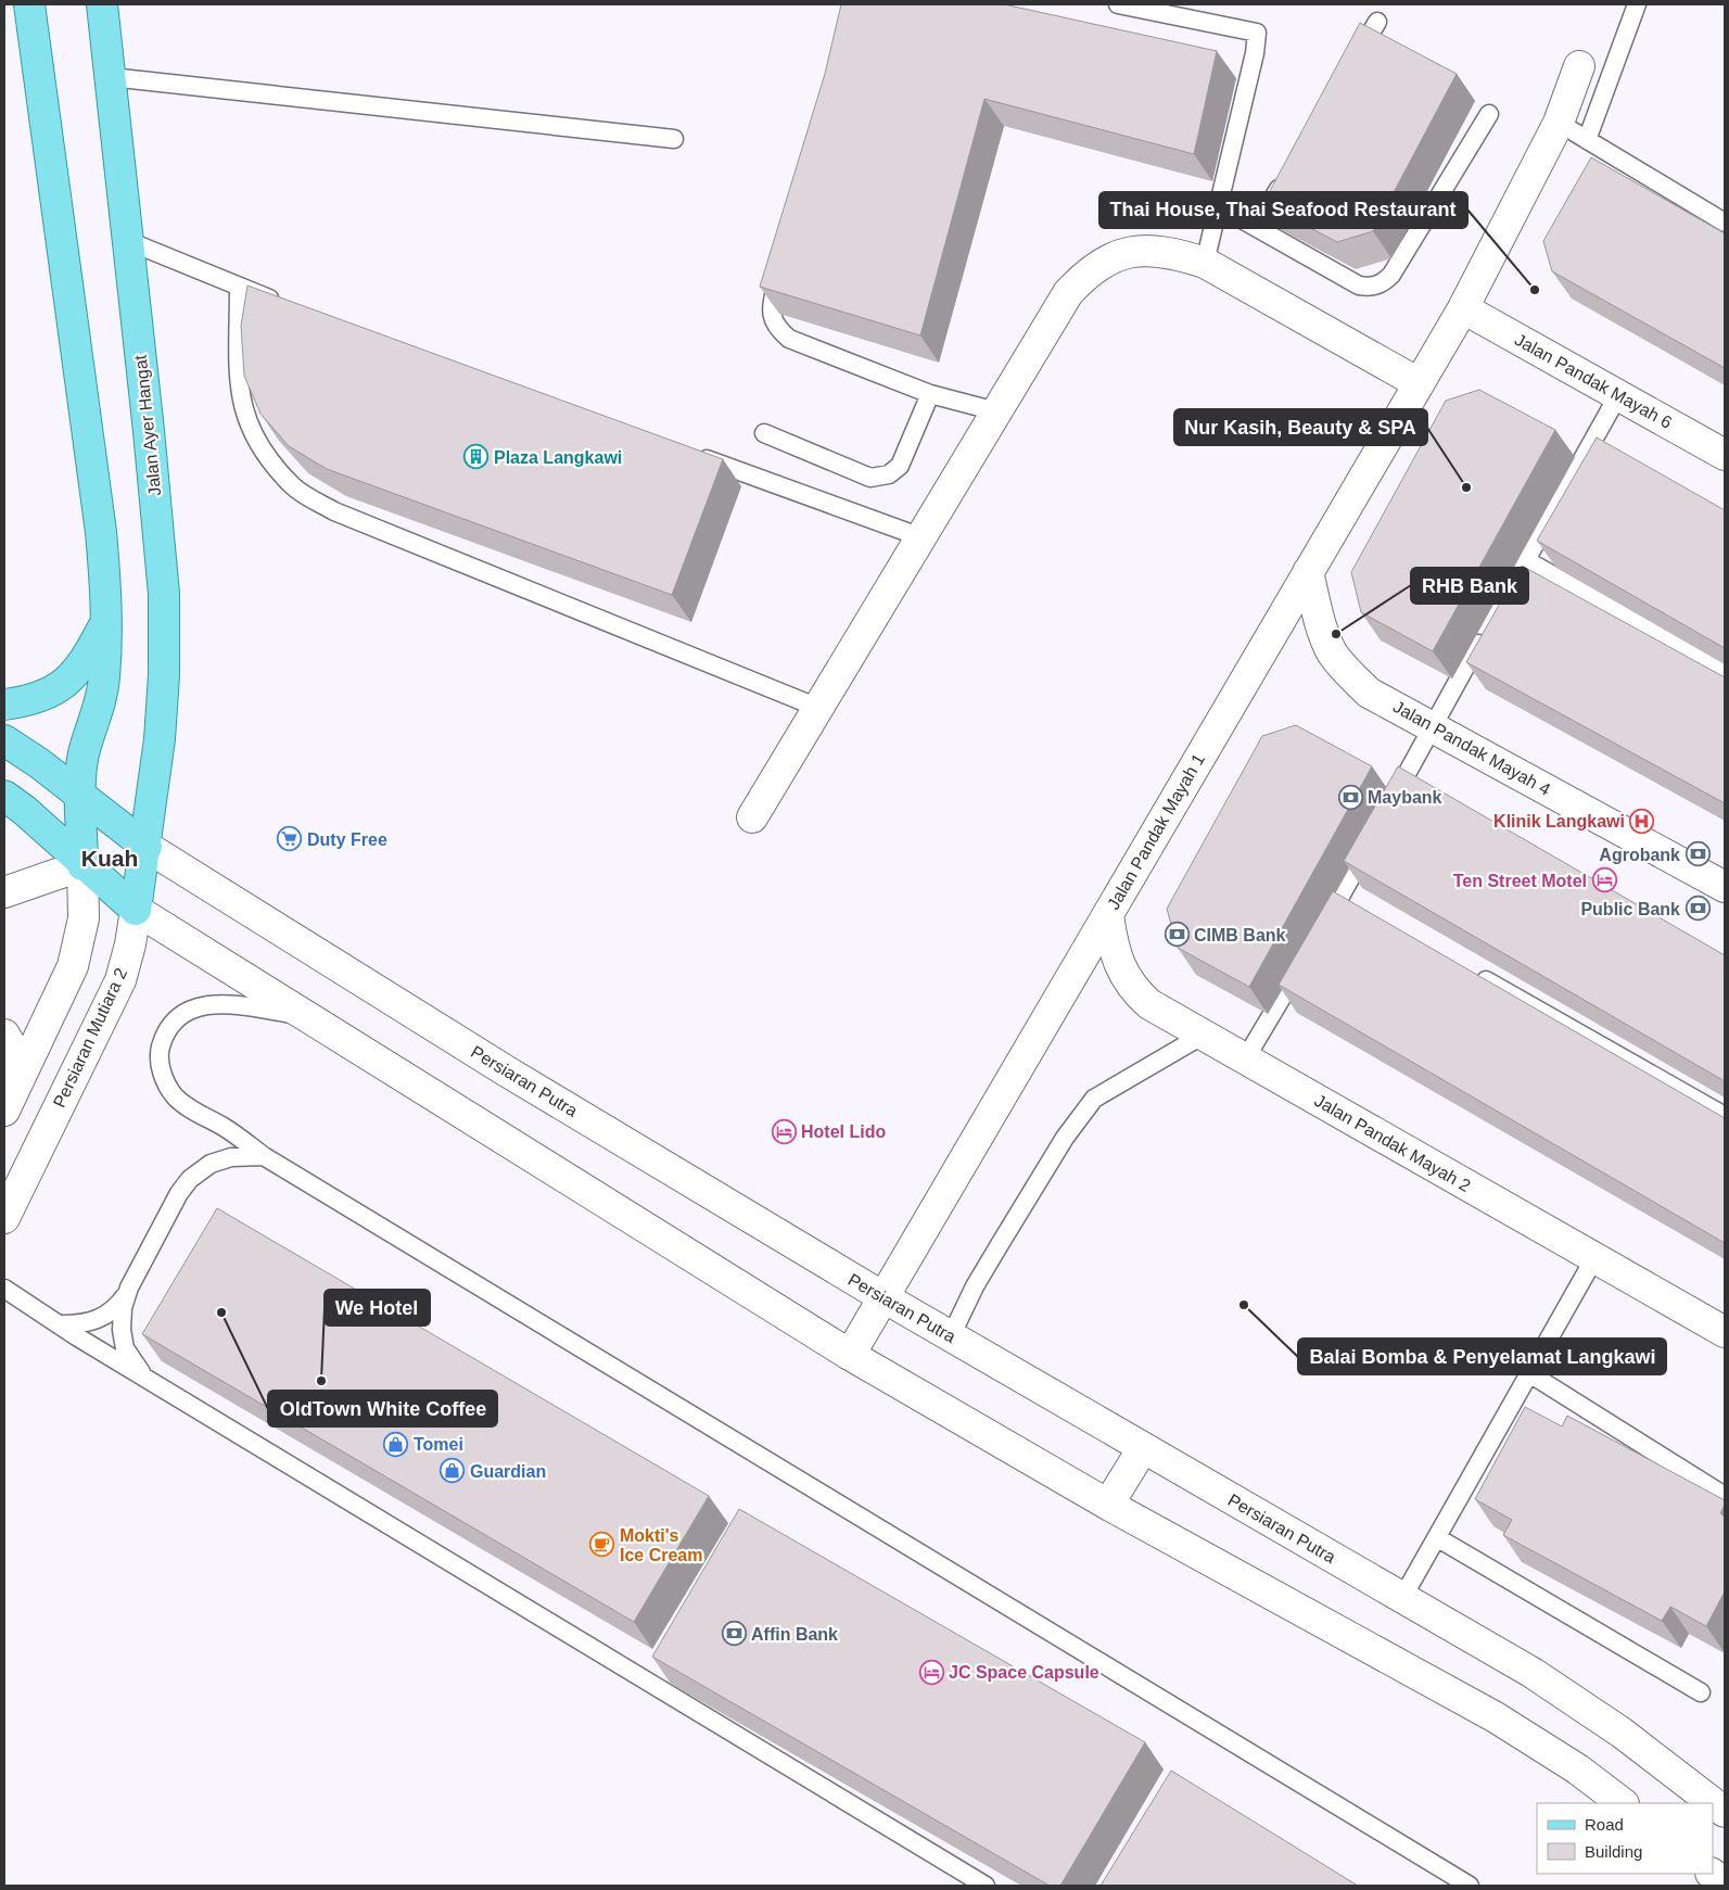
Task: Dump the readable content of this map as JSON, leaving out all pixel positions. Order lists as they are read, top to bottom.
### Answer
{
  "streets": {
    "main road": ["Jalan Ayer Hangat", "Persiaran Mutiara 2", "Persiaran Putra"],
    "street": [
      "Jalan Pandak Mayah 6",
      "Jalan Pandak Mayah 4",
      "Jalan Pandak Mayah 1",
      "Jalan Pandak Mayah 2"
    ]
  },
  "crossings": [
    ["Jalan Pandak Mayah 6", "Jalan Pandak Mayah 1"],
    ["Jalan Ayer Hangat", "Persiaran Mutiara 2"],
    ["Jalan Ayer Hangat", "Persiaran Putra"],
    ["Jalan Pandak Mayah 4", "Jalan Pandak Mayah 1"],
    ["Jalan Pandak Mayah 1", "Persiaran Putra"],
    ["Jalan Pandak Mayah 1", "Jalan Pandak Mayah 2"],
    ["Persiaran Mutiara 2", "Persiaran Putra"]
  ],
  "districts": ["Kuah"],
  "places": {
    "other": [
      "Thai House, Thai Seafood Restaurant",
      "Nur Kasih, Beauty & SPA",
      "RHB Bank",
      "Balai Bomba & Penyelamat Langkawi",
      "OldTown White Coffee",
      "We Hotel"
    ],
    "building": ["Plaza Langkawi"],
    "bank": [
      "Maybank",
      "Agrobank",
      "Public Bank",
      "CIMB Bank",
      "Affin Bank"
    ],
    "hospital": ["Klinik Langkawi"],
    "supermarket": ["Duty Free"],
    "hotel": ["Ten Street Motel", "Hotel Lido", "JC Space Capsule"],
    "shop": ["Tomei", "Guardian"],
    "cafe": ["Mokti's Ice Cream"]
  },
  "legend": ["Road", "Building"]
}
